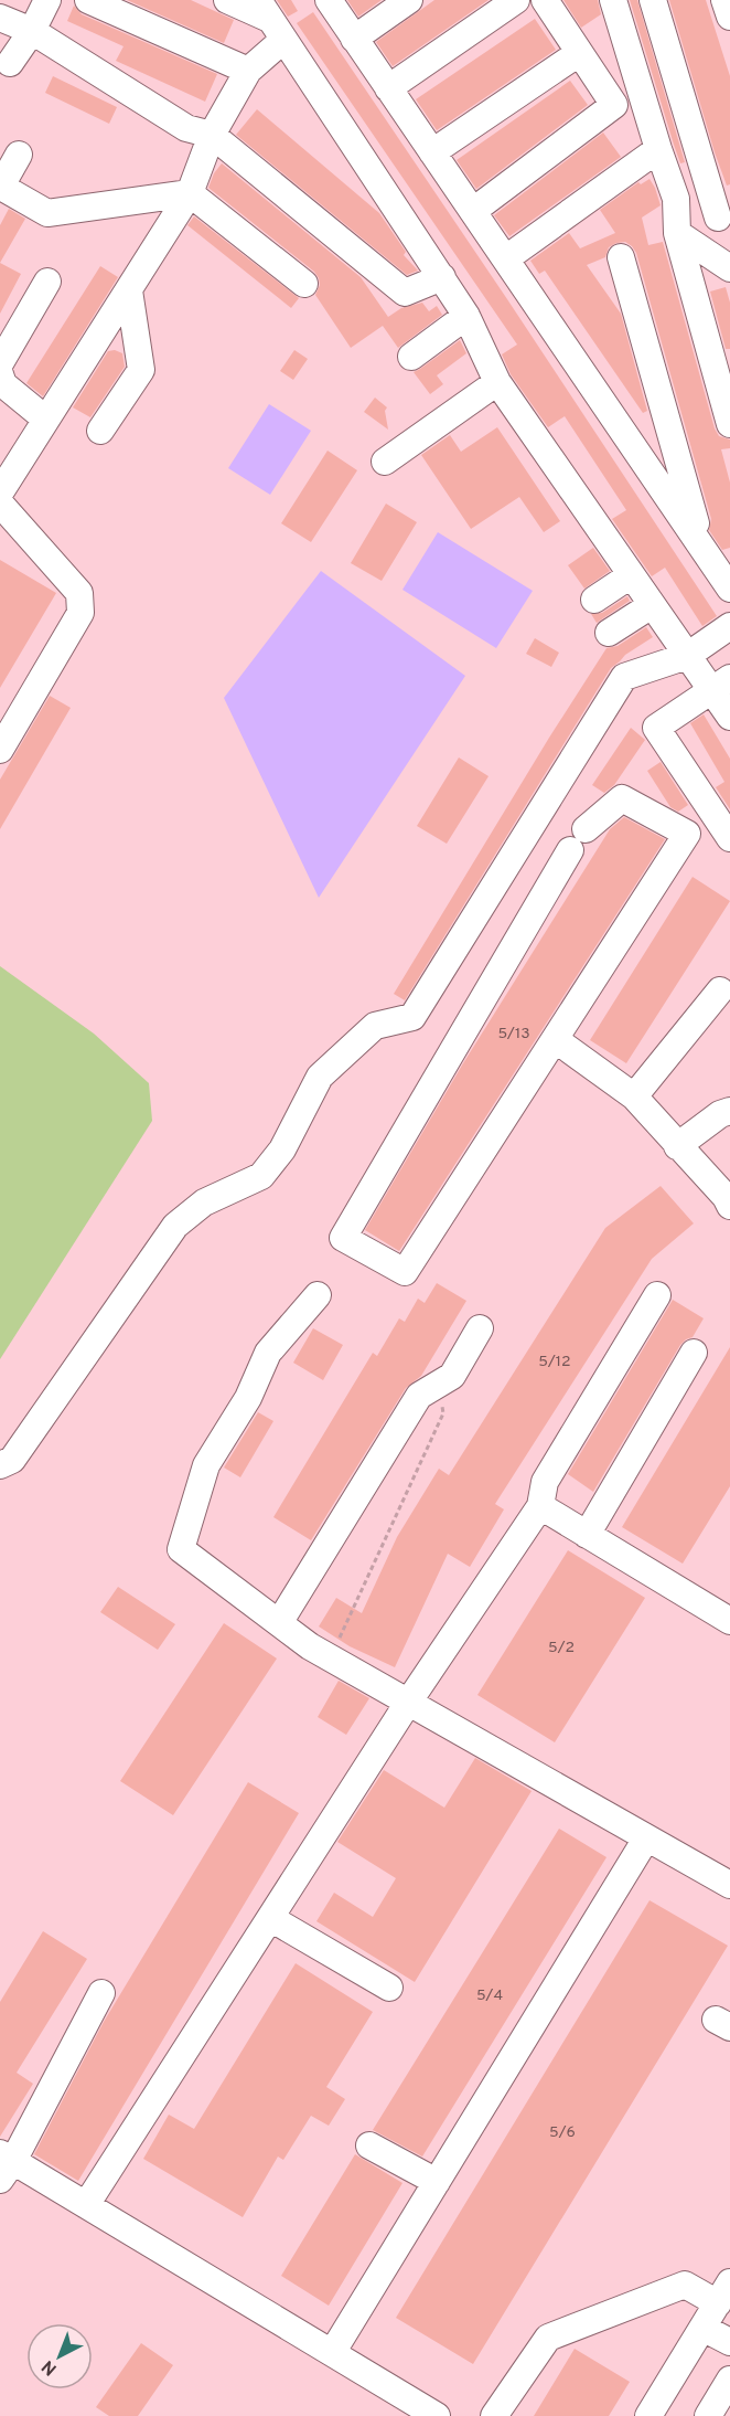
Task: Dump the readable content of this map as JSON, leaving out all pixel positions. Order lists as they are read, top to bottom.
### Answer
{
  "house_numbers": [
    "5/13",
    "5/12",
    "5/2",
    "5/4",
    "5/6"
  ],
  "north": "bottom left"
}
